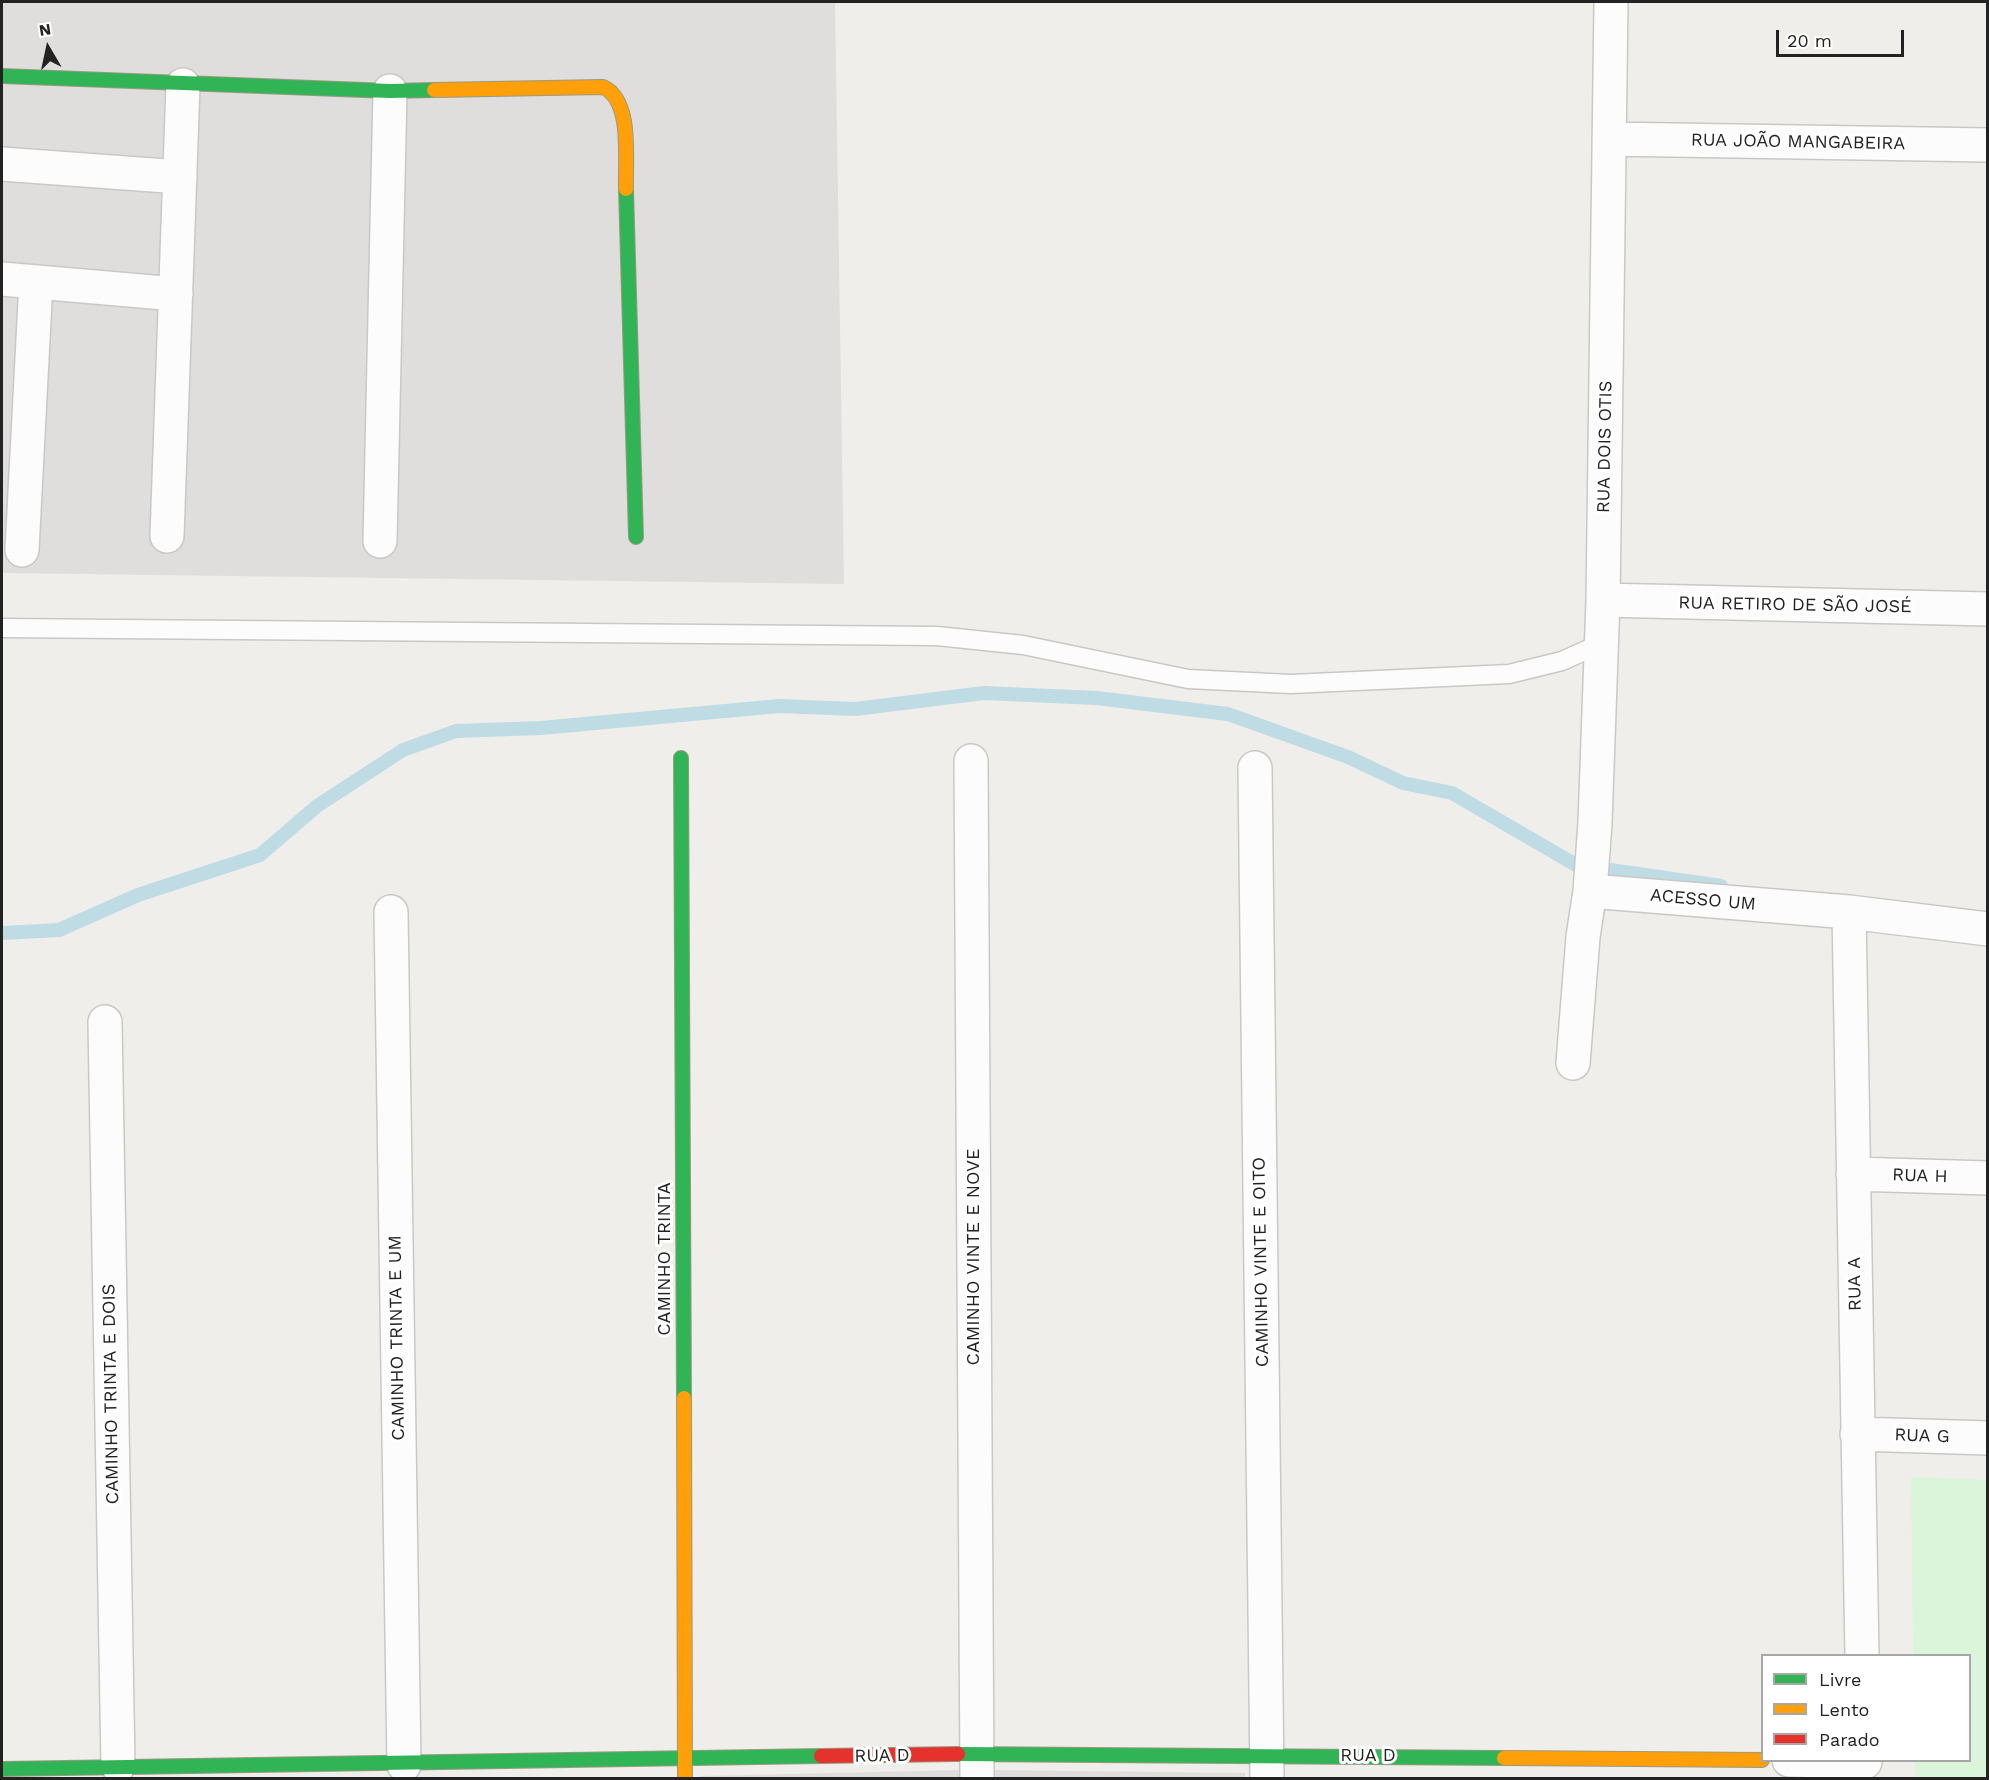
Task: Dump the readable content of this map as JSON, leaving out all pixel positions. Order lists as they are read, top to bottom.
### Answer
{
  "streets": {
    "street": [
      "RUA JOÃO MANGABEIRA",
      "RUA DOIS OTIS",
      "RUA RETIRO DE SÃO JOSÉ",
      "ACESSO UM",
      "RUA H",
      "CAMINHO VINTE E NOVE",
      "CAMINHO TRINTA",
      "CAMINHO VINTE E OITO",
      "RUA A",
      "CAMINHO TRINTA E UM",
      "CAMINHO TRINTA E DOIS",
      "RUA G",
      "RUA D"
    ]
  },
  "crossings": [
    ["RUA JOÃO MANGABEIRA", "RUA DOIS OTIS"],
    ["RUA DOIS OTIS", "RUA RETIRO DE SÃO JOSÉ"],
    ["RUA DOIS OTIS", "ACESSO UM"],
    ["ACESSO UM", "RUA A"],
    ["RUA H", "RUA A"],
    ["CAMINHO VINTE E NOVE", "RUA D"],
    ["CAMINHO TRINTA", "RUA D"],
    ["CAMINHO VINTE E OITO", "RUA D"],
    ["RUA A", "RUA G"],
    ["CAMINHO TRINTA E UM", "RUA D"],
    ["CAMINHO TRINTA E DOIS", "RUA D"]
  ],
  "legend": ["Livre", "Lento", "Parado"],
  "scale_bar": "20 m",
  "north": "top"
}
